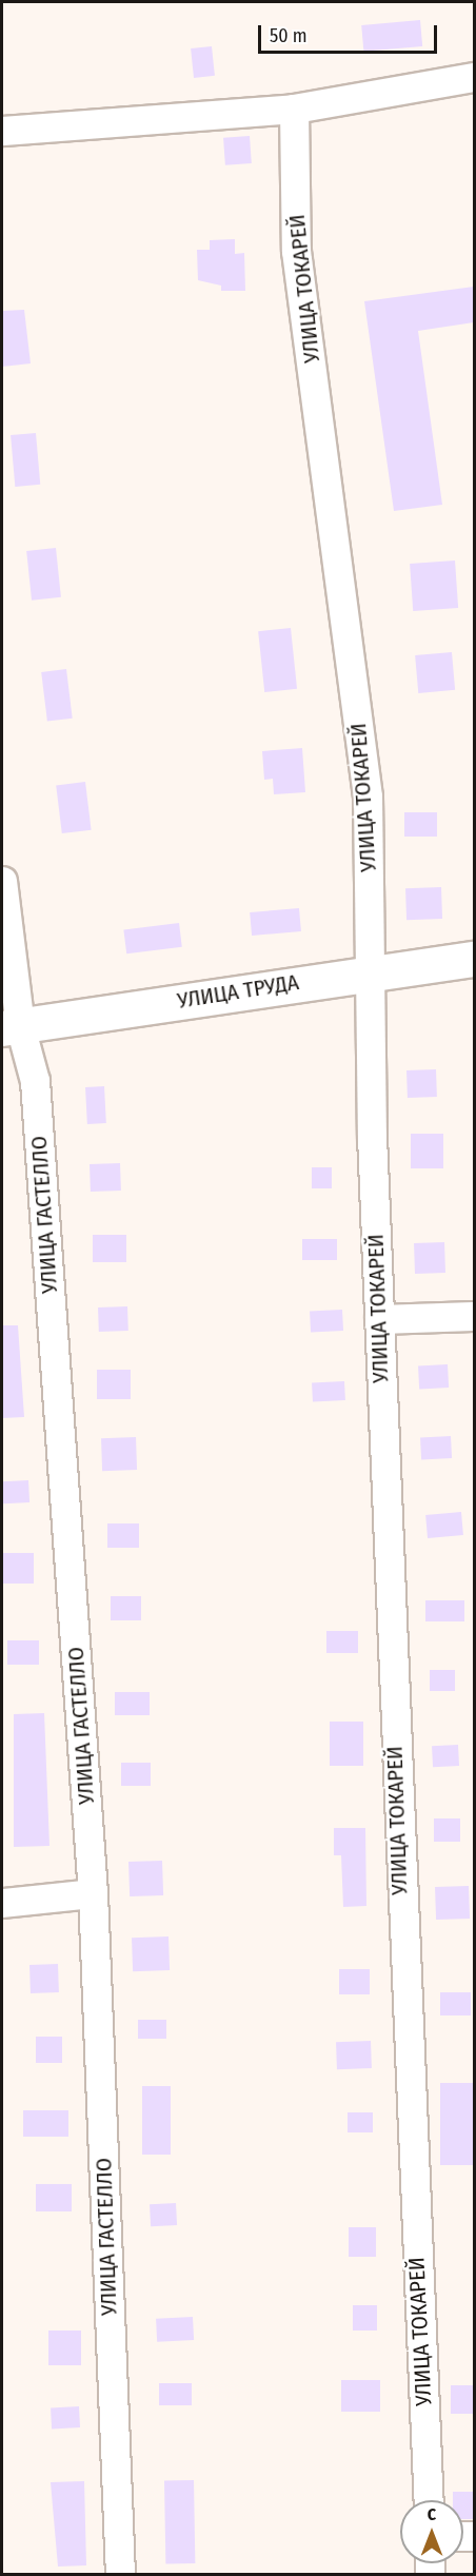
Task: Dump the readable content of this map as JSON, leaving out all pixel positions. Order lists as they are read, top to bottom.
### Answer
{
  "streets": {
    "street": ["УЛИЦА ТОКАРЕЙ", "УЛИЦА ТРУДА", "УЛИЦА ГАСТЕЛЛО"]
  },
  "crossings": [
    ["УЛИЦА ТОКАРЕЙ", "УЛИЦА ТРУДА"],
    ["УЛИЦА ТРУДА", "УЛИЦА ГАСТЕЛЛО"]
  ],
  "scale_bar": "50 m",
  "north": "top"
}
